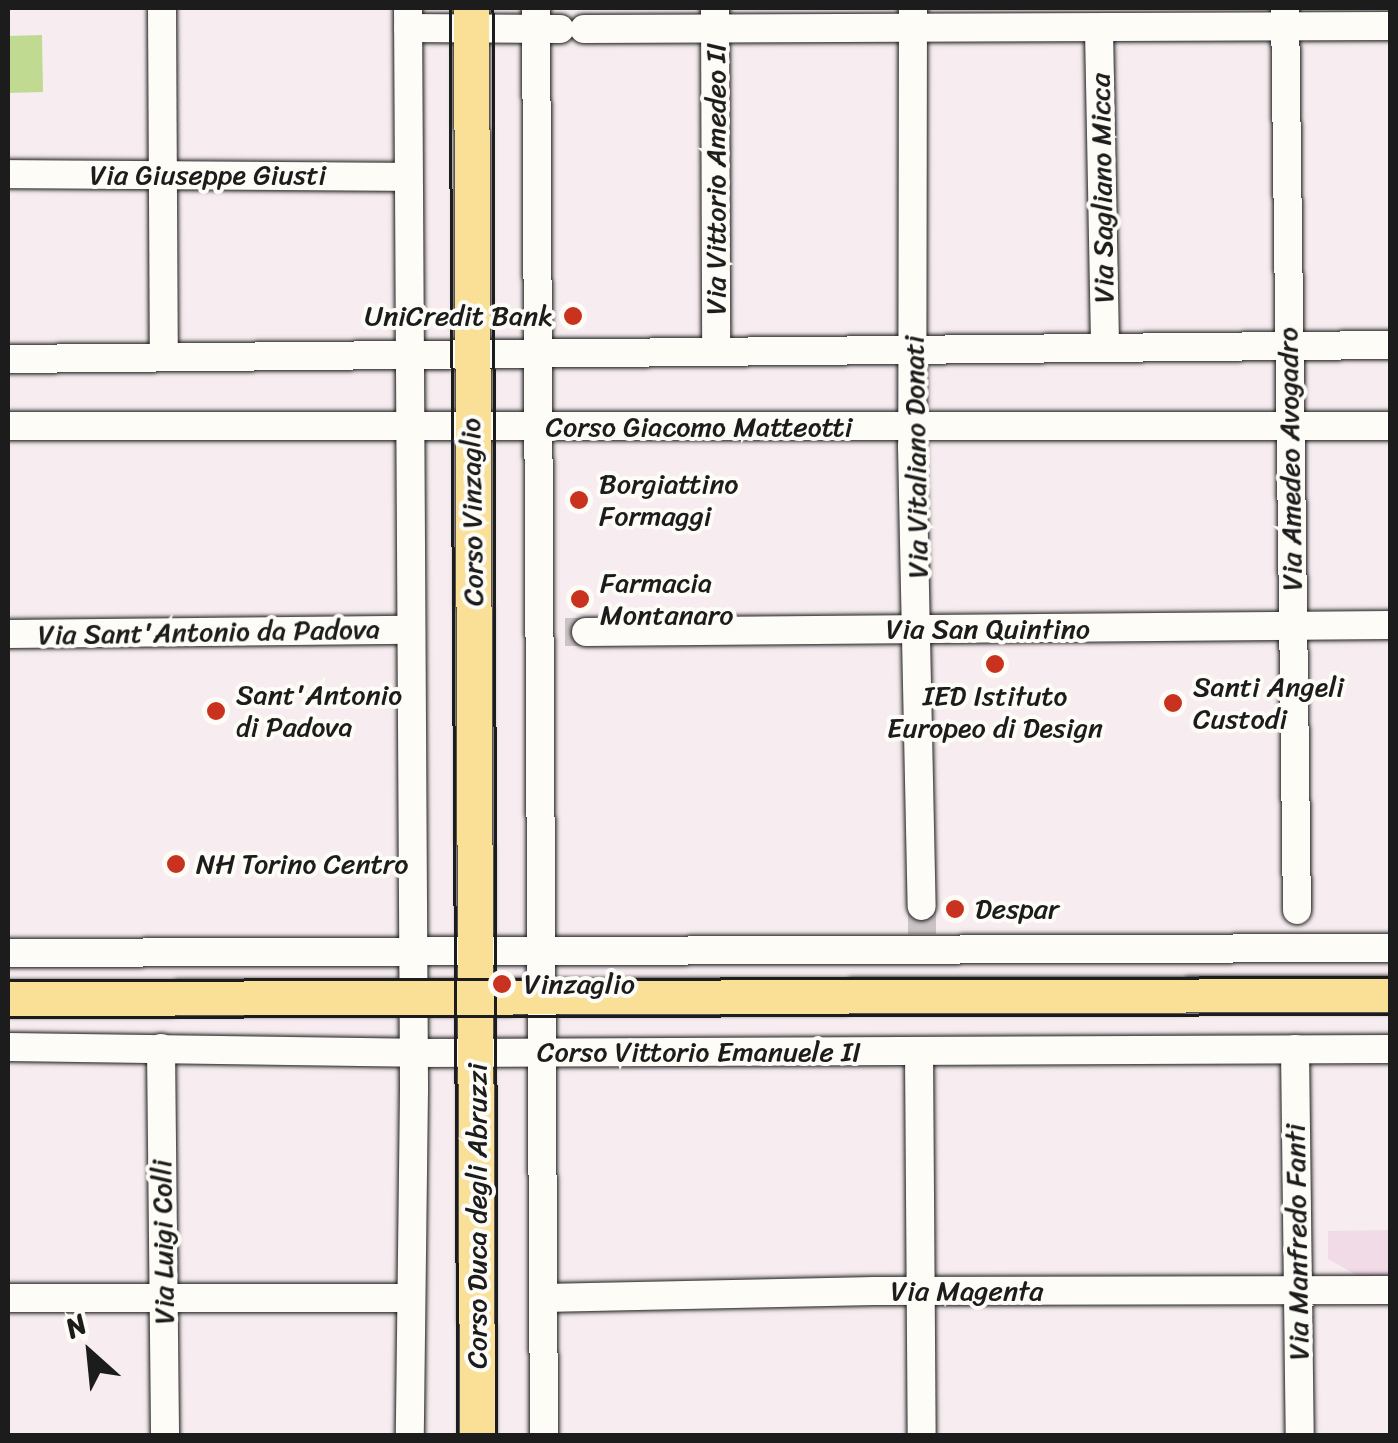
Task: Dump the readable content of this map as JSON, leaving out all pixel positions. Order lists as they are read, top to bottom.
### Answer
{
  "streets": {
    "main road": ["Corso Vinzaglio", "Corso Vittorio Emanuele II", "Corso Duca degli Abruzzi"],
    "street": [
      "Via Giuseppe Giusti",
      "Via Vittorio Amedeo II",
      "Via Sagliano Micca",
      "Corso Giacomo Matteotti",
      "Via Vitaliano Donati",
      "Via Amedeo Avogadro",
      "Via San Quintino",
      "Via Sant'Antonio da Padova",
      "Via Luigi Colli",
      "Via Manfredo Fanti",
      "Via Magenta"
    ]
  },
  "crossings": [
    ["Corso Giacomo Matteotti", "Via Vitaliano Donati"],
    ["Corso Giacomo Matteotti", "Via Amedeo Avogadro"],
    ["Corso Giacomo Matteotti", "Corso Vinzaglio"],
    ["Via Vitaliano Donati", "Via San Quintino"],
    ["Via Amedeo Avogadro", "Via San Quintino"],
    ["Corso Vinzaglio", "Corso Vittorio Emanuele II"],
    ["Corso Vinzaglio", "Corso Duca degli Abruzzi"],
    ["Corso Vittorio Emanuele II", "Corso Duca degli Abruzzi"],
    ["Corso Vittorio Emanuele II", "Via Luigi Colli"],
    ["Corso Vittorio Emanuele II", "Via Manfredo Fanti"],
    ["Via Manfredo Fanti", "Via Magenta"]
  ],
  "places": [
    "UniCredit Bank",
    "Borgiattino Formaggi",
    "Farmacia Montanaro",
    "IED Istituto Europeo di Design",
    "Santi Angeli Custodi",
    "Sant'Antonio di Padova",
    "NH Torino Centro",
    "Despar",
    "Vinzaglio"
  ],
  "north": "top left"
}
